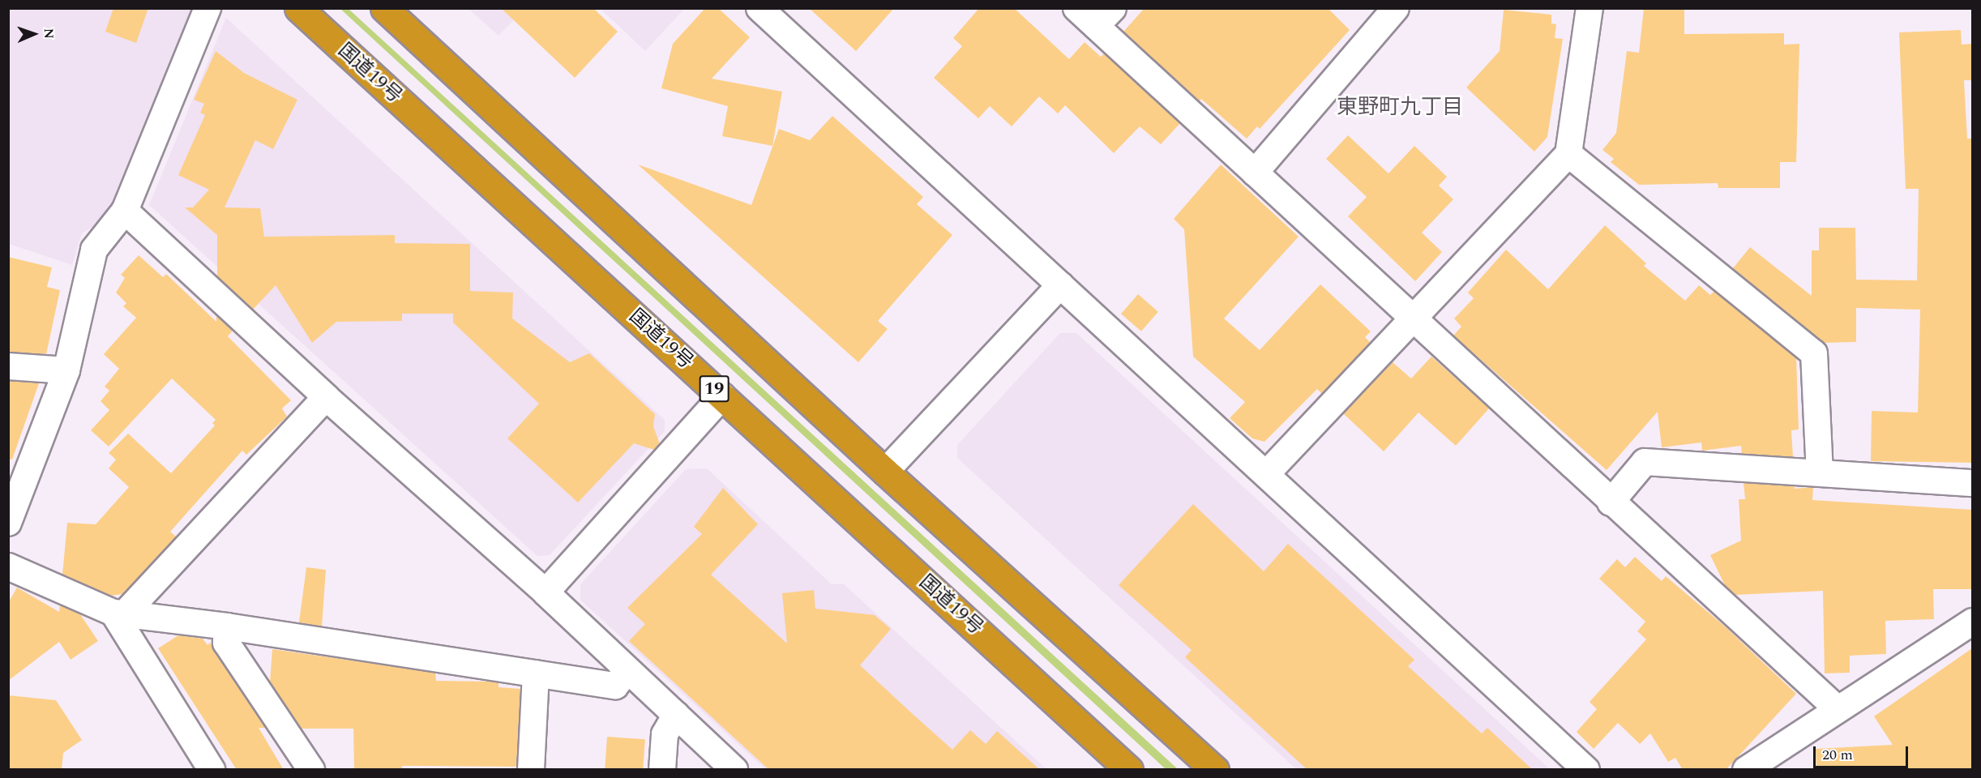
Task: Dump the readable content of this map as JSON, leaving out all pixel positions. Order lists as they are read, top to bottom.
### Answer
{
  "streets": {
    "highway": ["国道19号", "19"]
  },
  "districts": ["東野町九丁目"],
  "scale_bar": "20 m",
  "north": "right"
}
